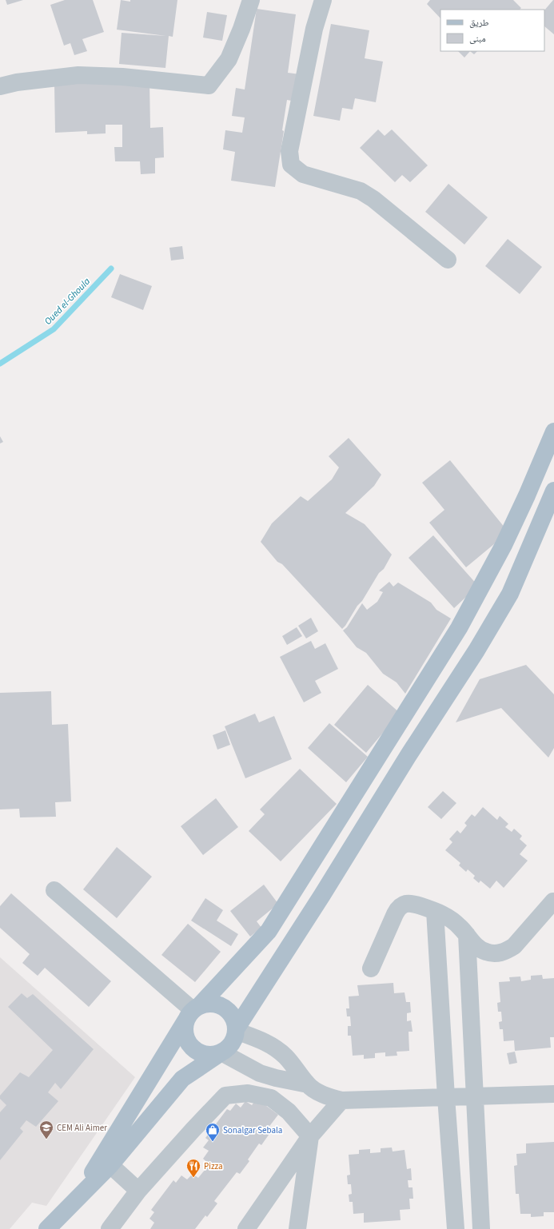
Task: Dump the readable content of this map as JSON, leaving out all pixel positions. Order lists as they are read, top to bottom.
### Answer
{
  "water": ["Oued el-Ghoula"],
  "places": {
    "school or university": ["CEM Ali Aimer"],
    "shop": ["Sonalgar Sebala"],
    "restaurant": ["Pizza"]
  },
  "legend": ["طريق", "مبنى"]
}
